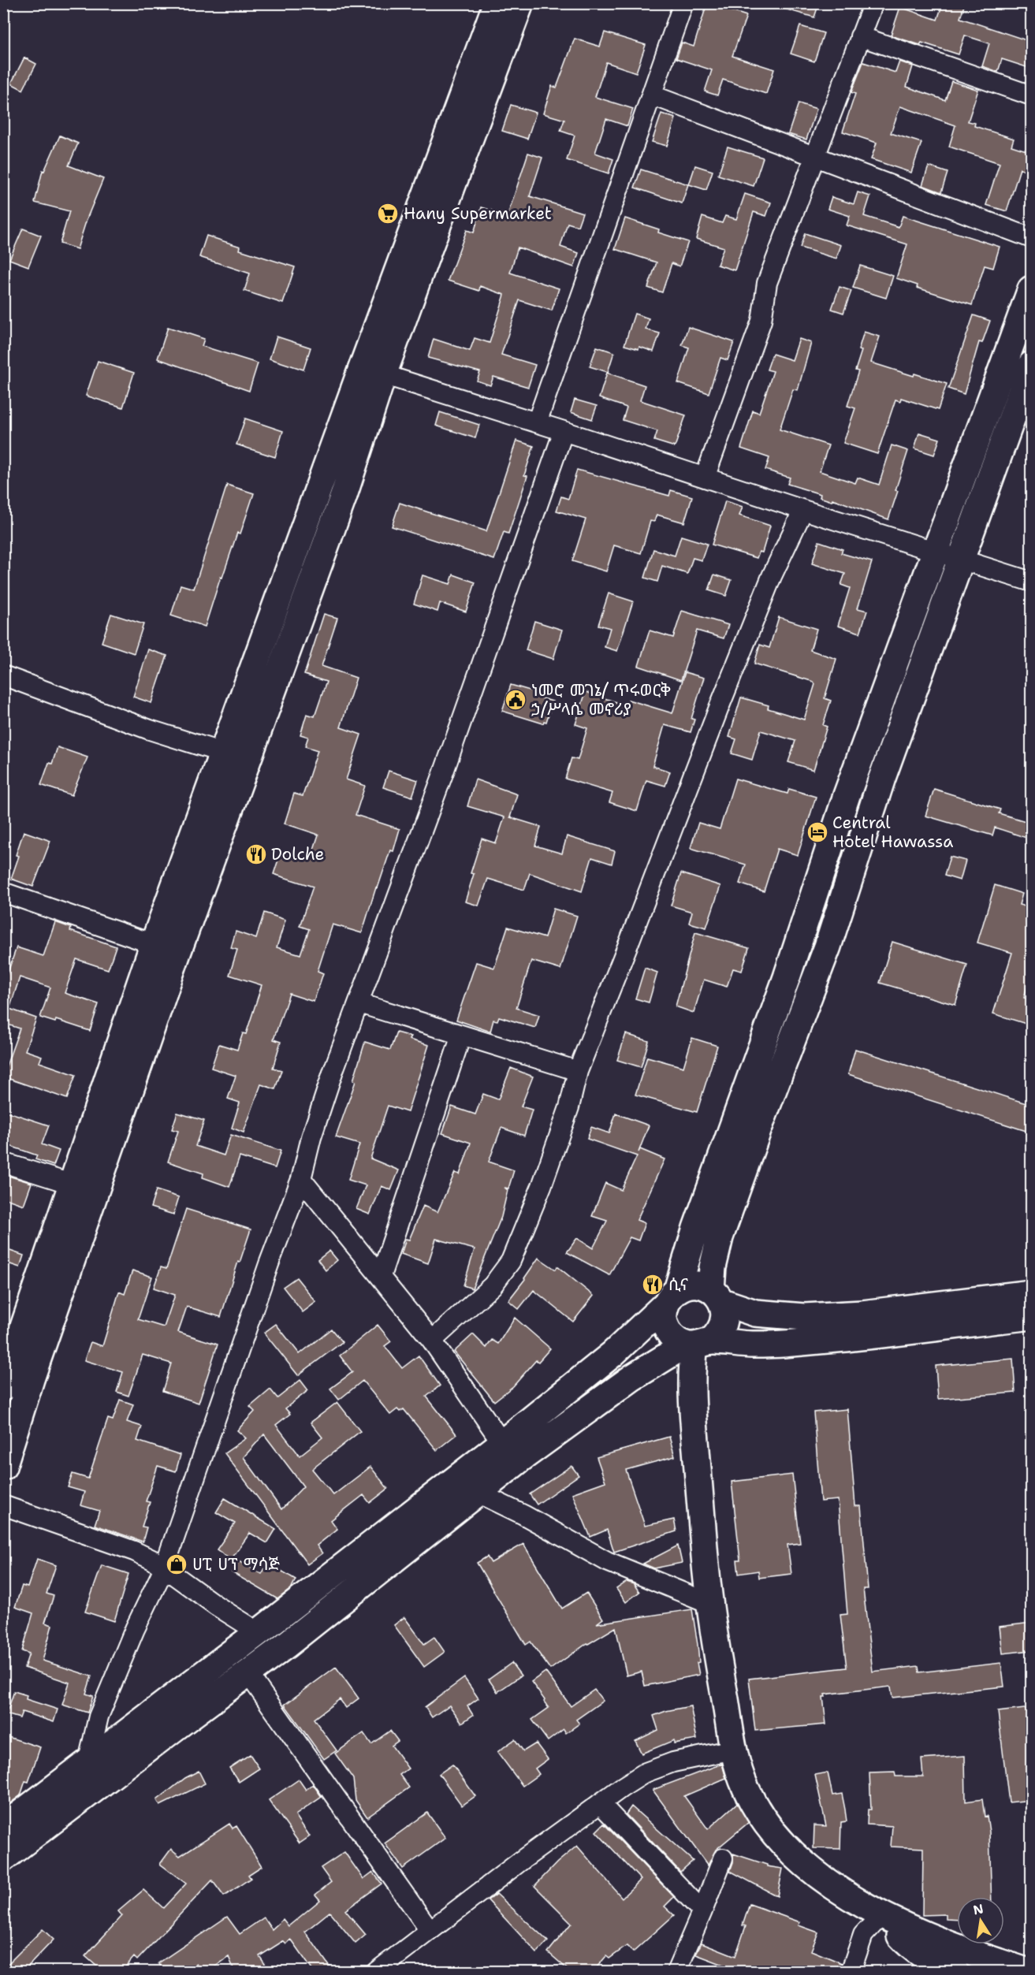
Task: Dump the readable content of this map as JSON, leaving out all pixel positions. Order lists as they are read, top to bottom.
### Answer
{
  "places": {
    "supermarket": ["Hany Supermarket"],
    "public building": ["ነመሮ መገኔ/ ጥሩወርቅ ኃ/ሥላሴ መኖሪያ"],
    "hotel": ["Central Hotel Hawassa"],
    "restaurant": ["Dolche", "ሲና"],
    "shop": ["ሀፒ ሀፕ ማሳጅ"]
  },
  "north": "top"
}
